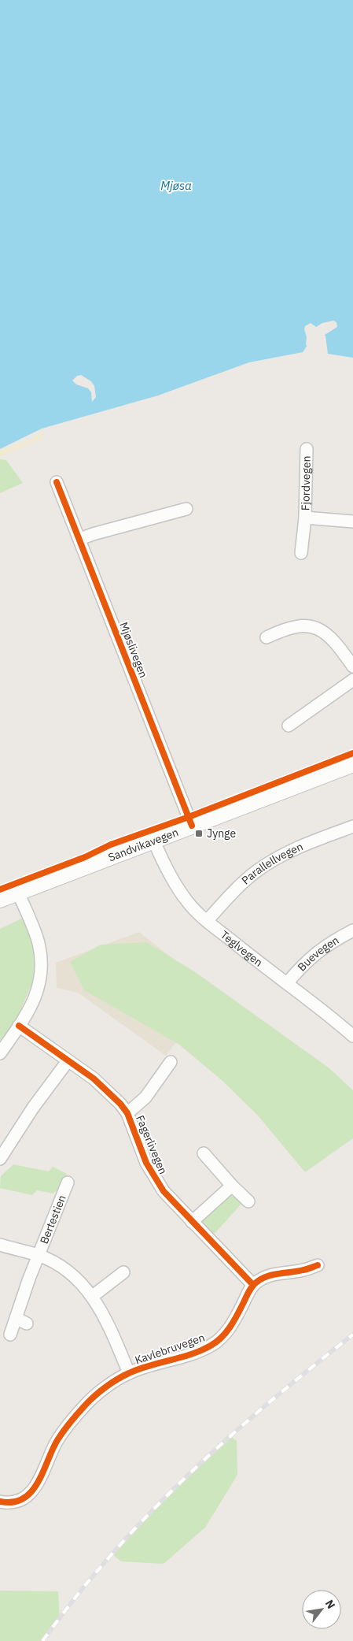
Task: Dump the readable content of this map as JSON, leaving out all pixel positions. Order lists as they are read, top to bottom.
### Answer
{
  "streets": {
    "main road": ["Sandvikavegen"],
    "street": [
      "Fjordvegen",
      "Mjøslivegen",
      "Parallellvegen",
      "Teglvegen",
      "Buevegen",
      "Fagerlivegen",
      "Bertestien",
      "Kavlebruvegen"
    ]
  },
  "crossings": [
    ["Mjøslivegen", "Sandvikavegen"],
    ["Sandvikavegen", "Teglvegen"],
    ["Parallellvegen", "Teglvegen"],
    ["Teglvegen", "Buevegen"],
    ["Fagerlivegen", "Kavlebruvegen"],
    ["Bertestien", "Kavlebruvegen"]
  ],
  "water": ["Mjøsa"],
  "places": {
    "transit": ["Jynge"]
  },
  "north": "top right"
}
